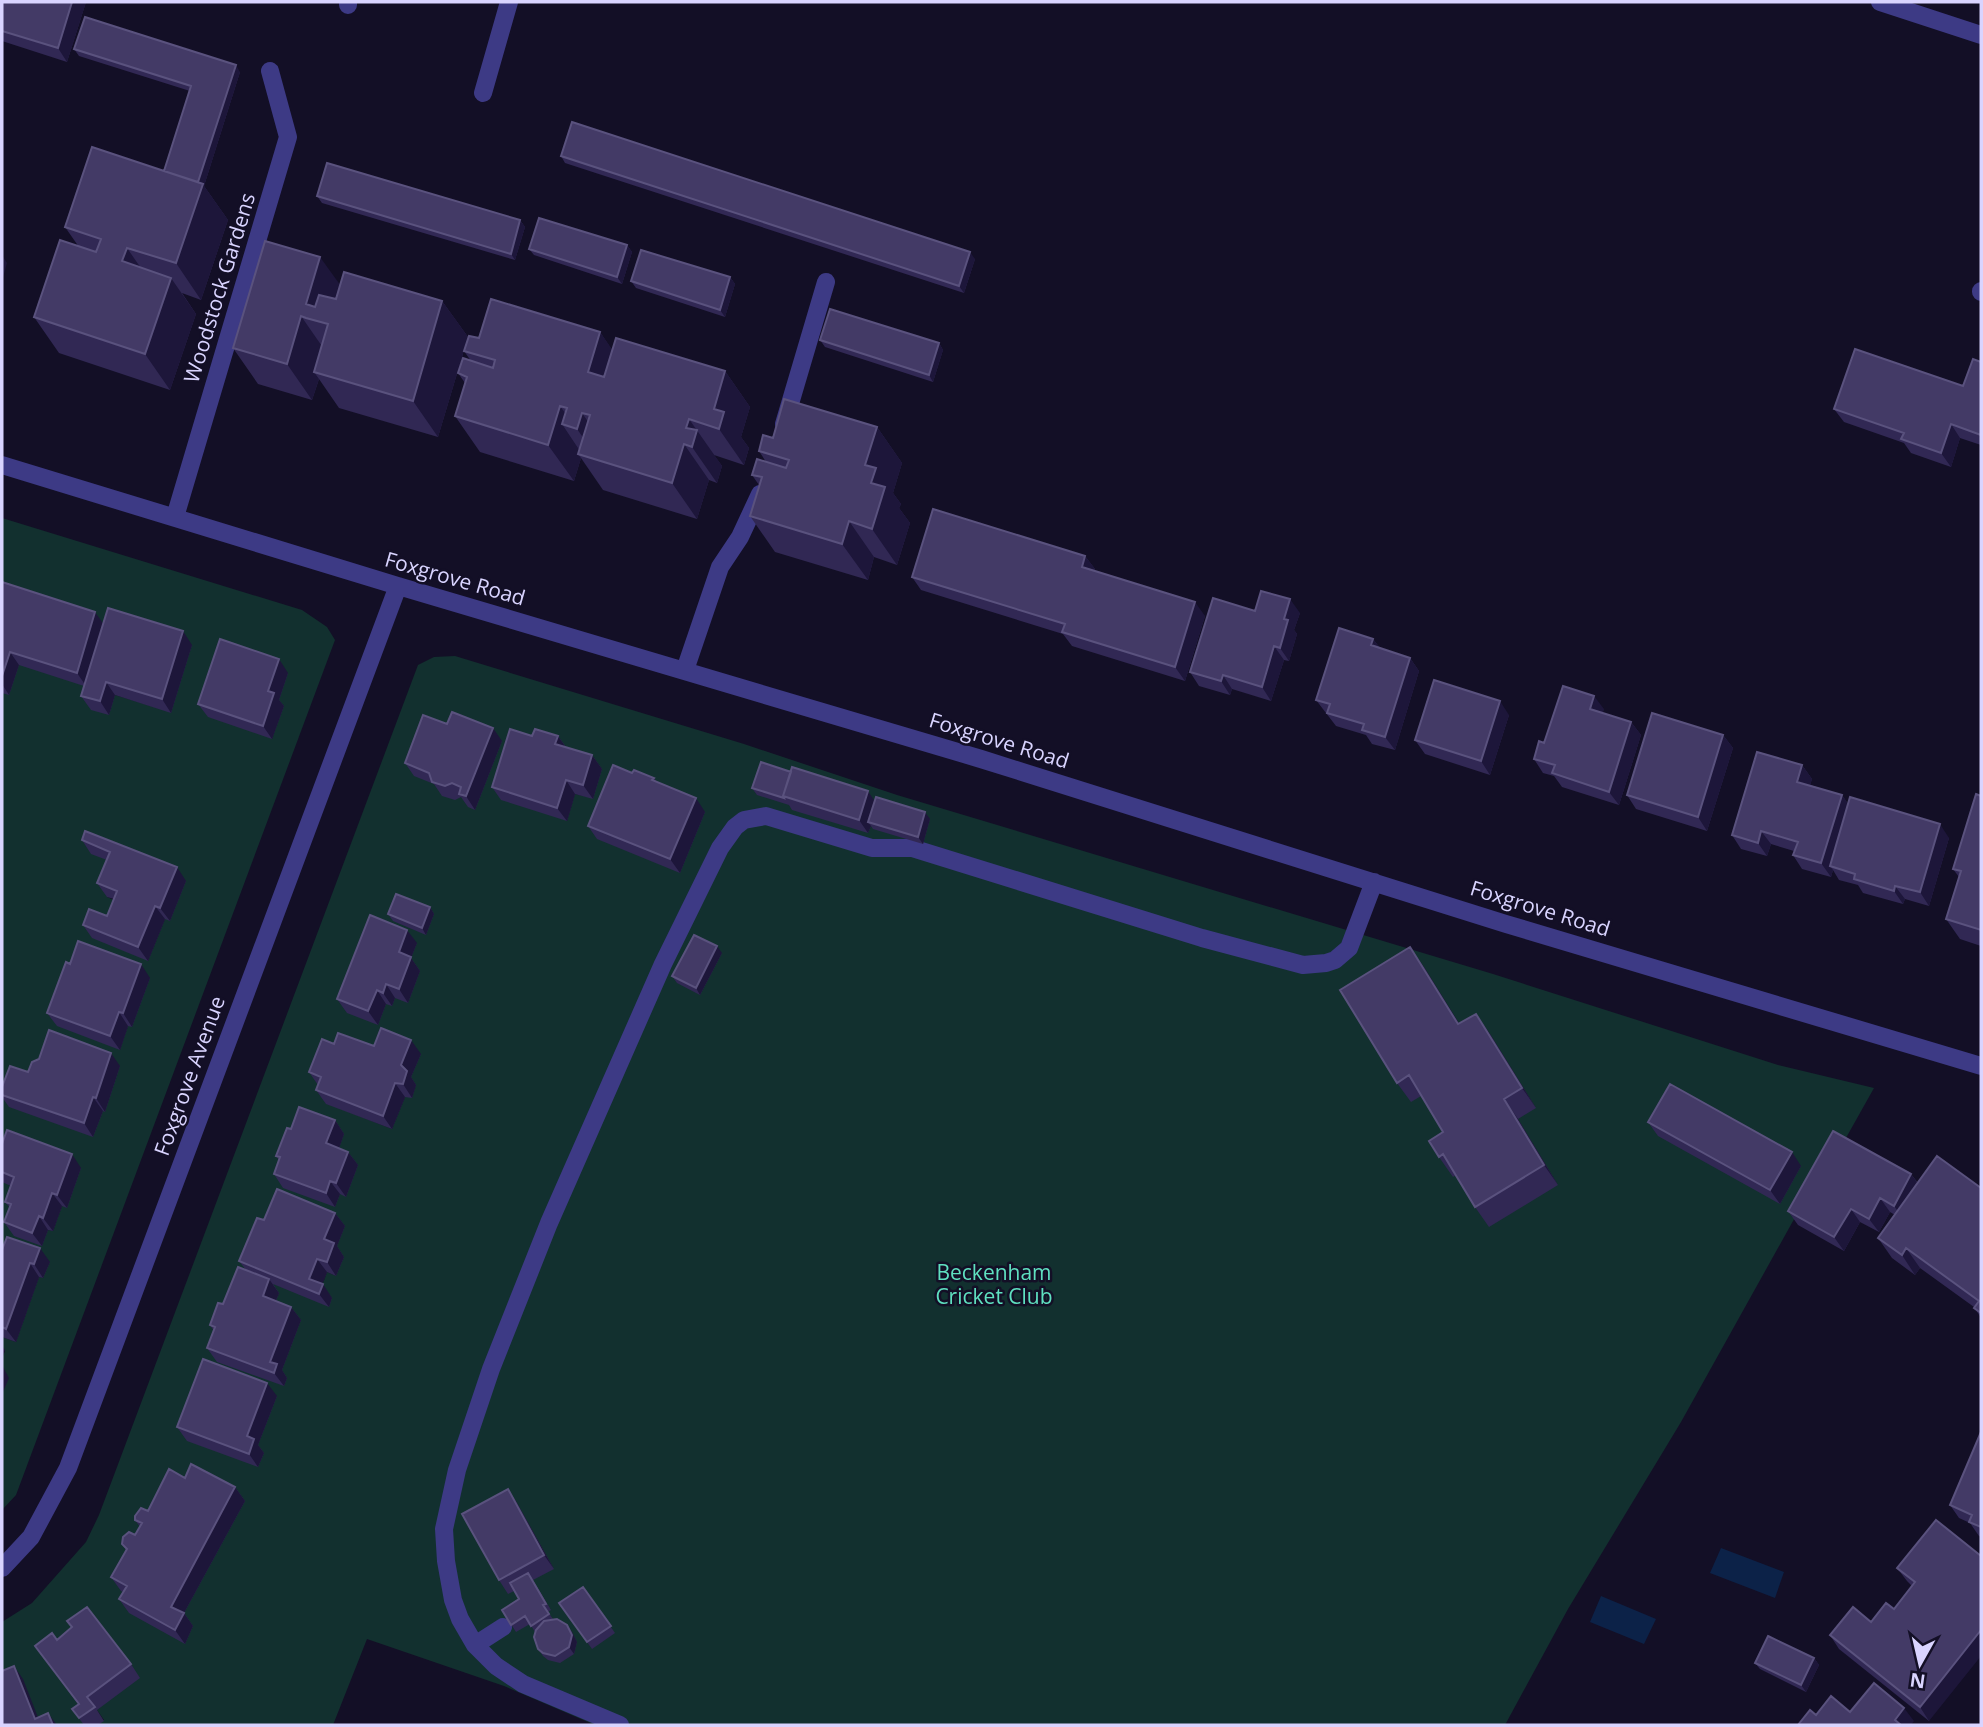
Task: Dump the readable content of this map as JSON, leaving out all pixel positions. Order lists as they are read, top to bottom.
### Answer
{
  "streets": {
    "street": ["Woodstock Gardens", "Foxgrove Road", "Foxgrove Avenue"]
  },
  "crossings": [
    ["Woodstock Gardens", "Foxgrove Road"],
    ["Foxgrove Road", "Foxgrove Avenue"]
  ],
  "parks": ["Beckenham Cricket Club"],
  "north": "bottom"
}
